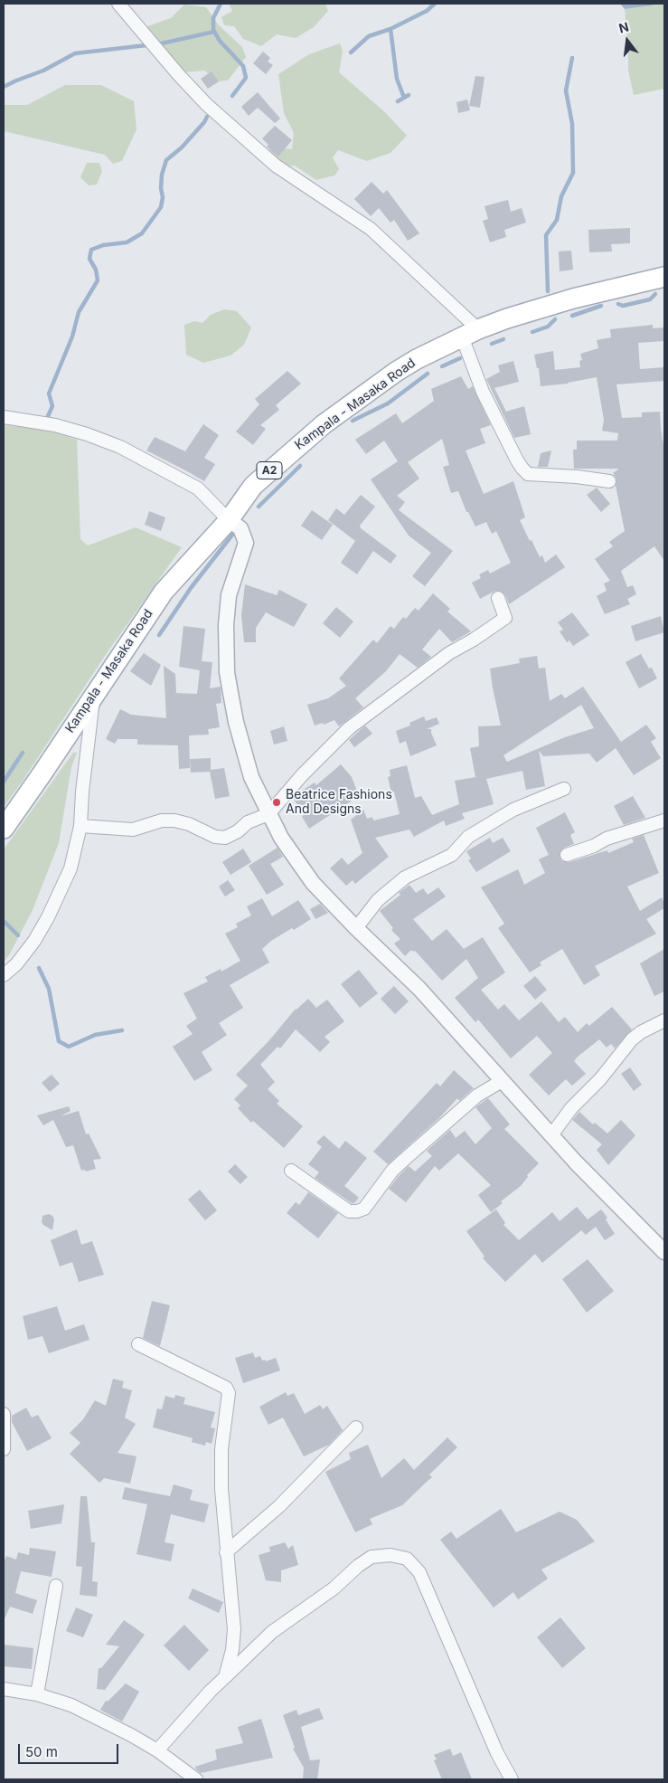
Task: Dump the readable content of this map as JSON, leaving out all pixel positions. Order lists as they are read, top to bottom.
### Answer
{
  "streets": {
    "main road": ["Kampala - Masaka Road", "A2"]
  },
  "places": ["Beatrice Fashions And Designs"],
  "scale_bar": "50 m",
  "north": "top"
}
